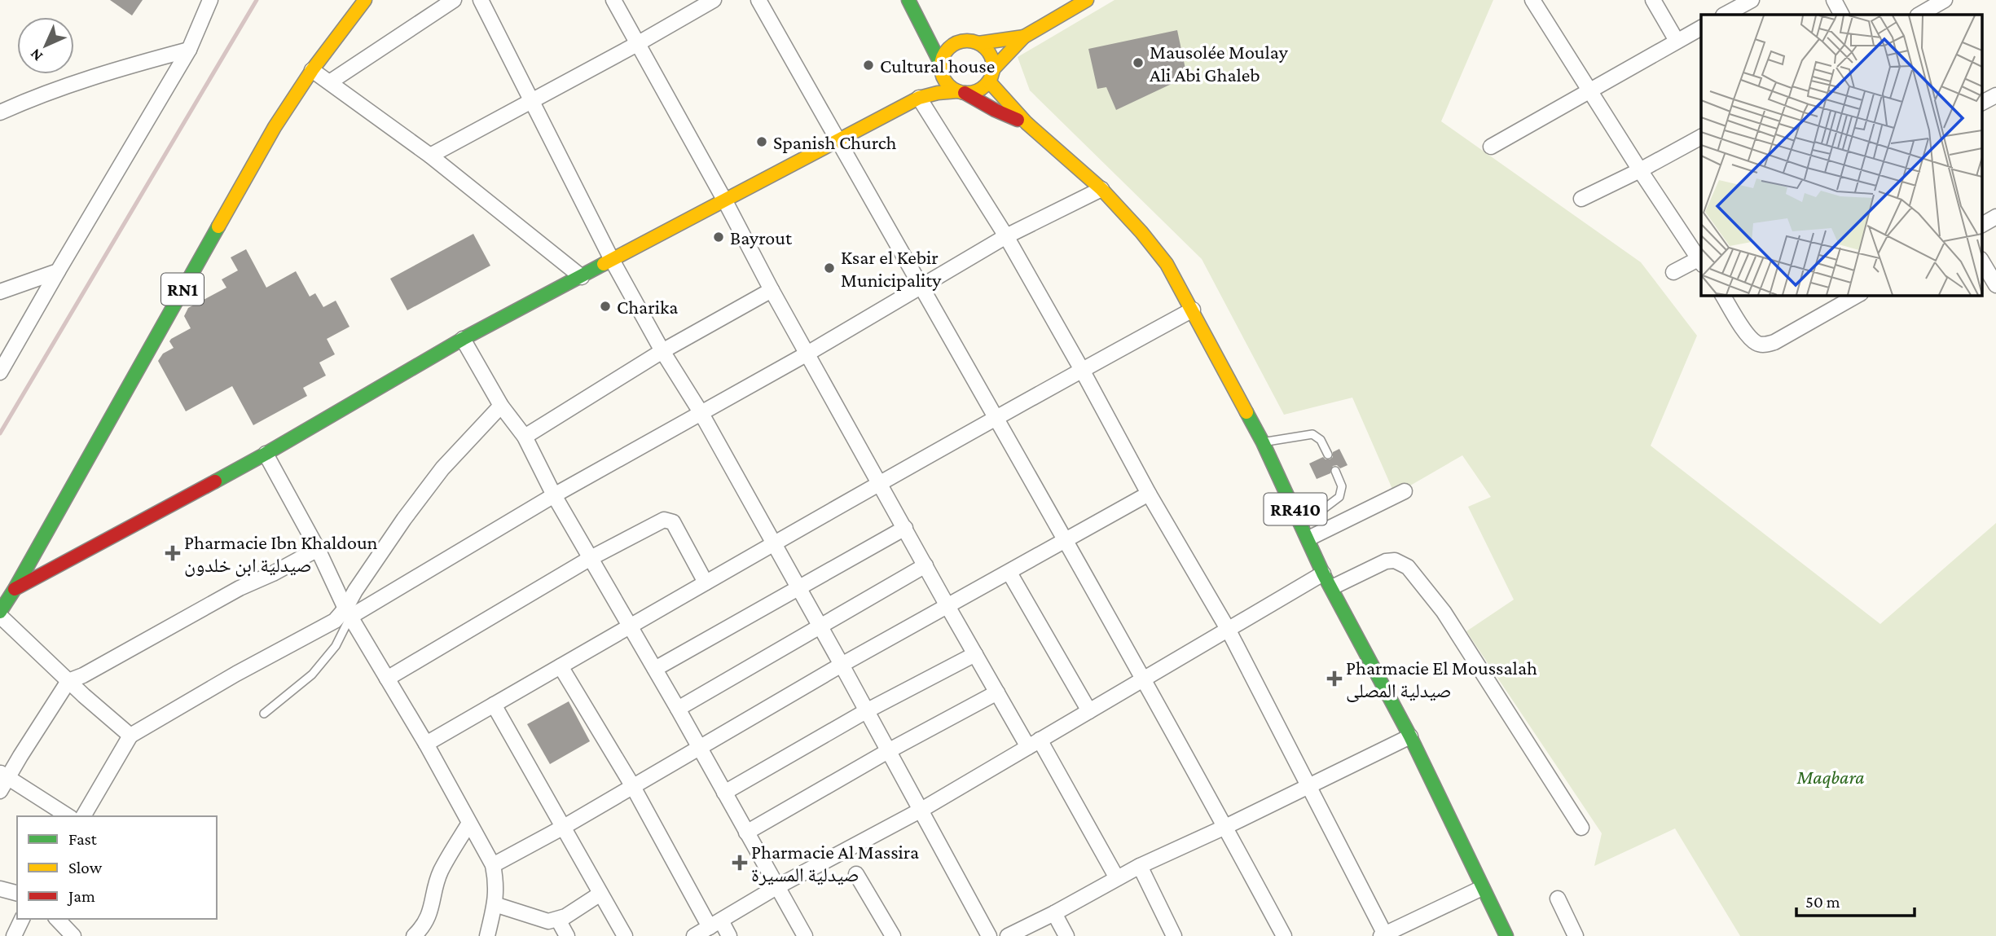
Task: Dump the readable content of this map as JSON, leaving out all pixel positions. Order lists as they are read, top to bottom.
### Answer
{
  "streets": {
    "main road": ["RN1", "RR410"]
  },
  "parks": ["Maqbara"],
  "places": {
    "other": [
      "Mausolée Moulay Ali Abi Ghaleb",
      "Cultural house",
      "Spanish Church",
      "Bayrout",
      "Ksar el Kebir Municipality",
      "Charika"
    ],
    "health": ["Pharmacie Ibn Khaldoun صيدلية ابن خلدون", "Pharmacie El Moussalah صيدلية المصلى", "Pharmacie Al Massira صيدلية المسيرة"]
  },
  "legend": ["Fast", "Slow", "Jam"],
  "scale_bar": "50 m",
  "north": "bottom left"
}
